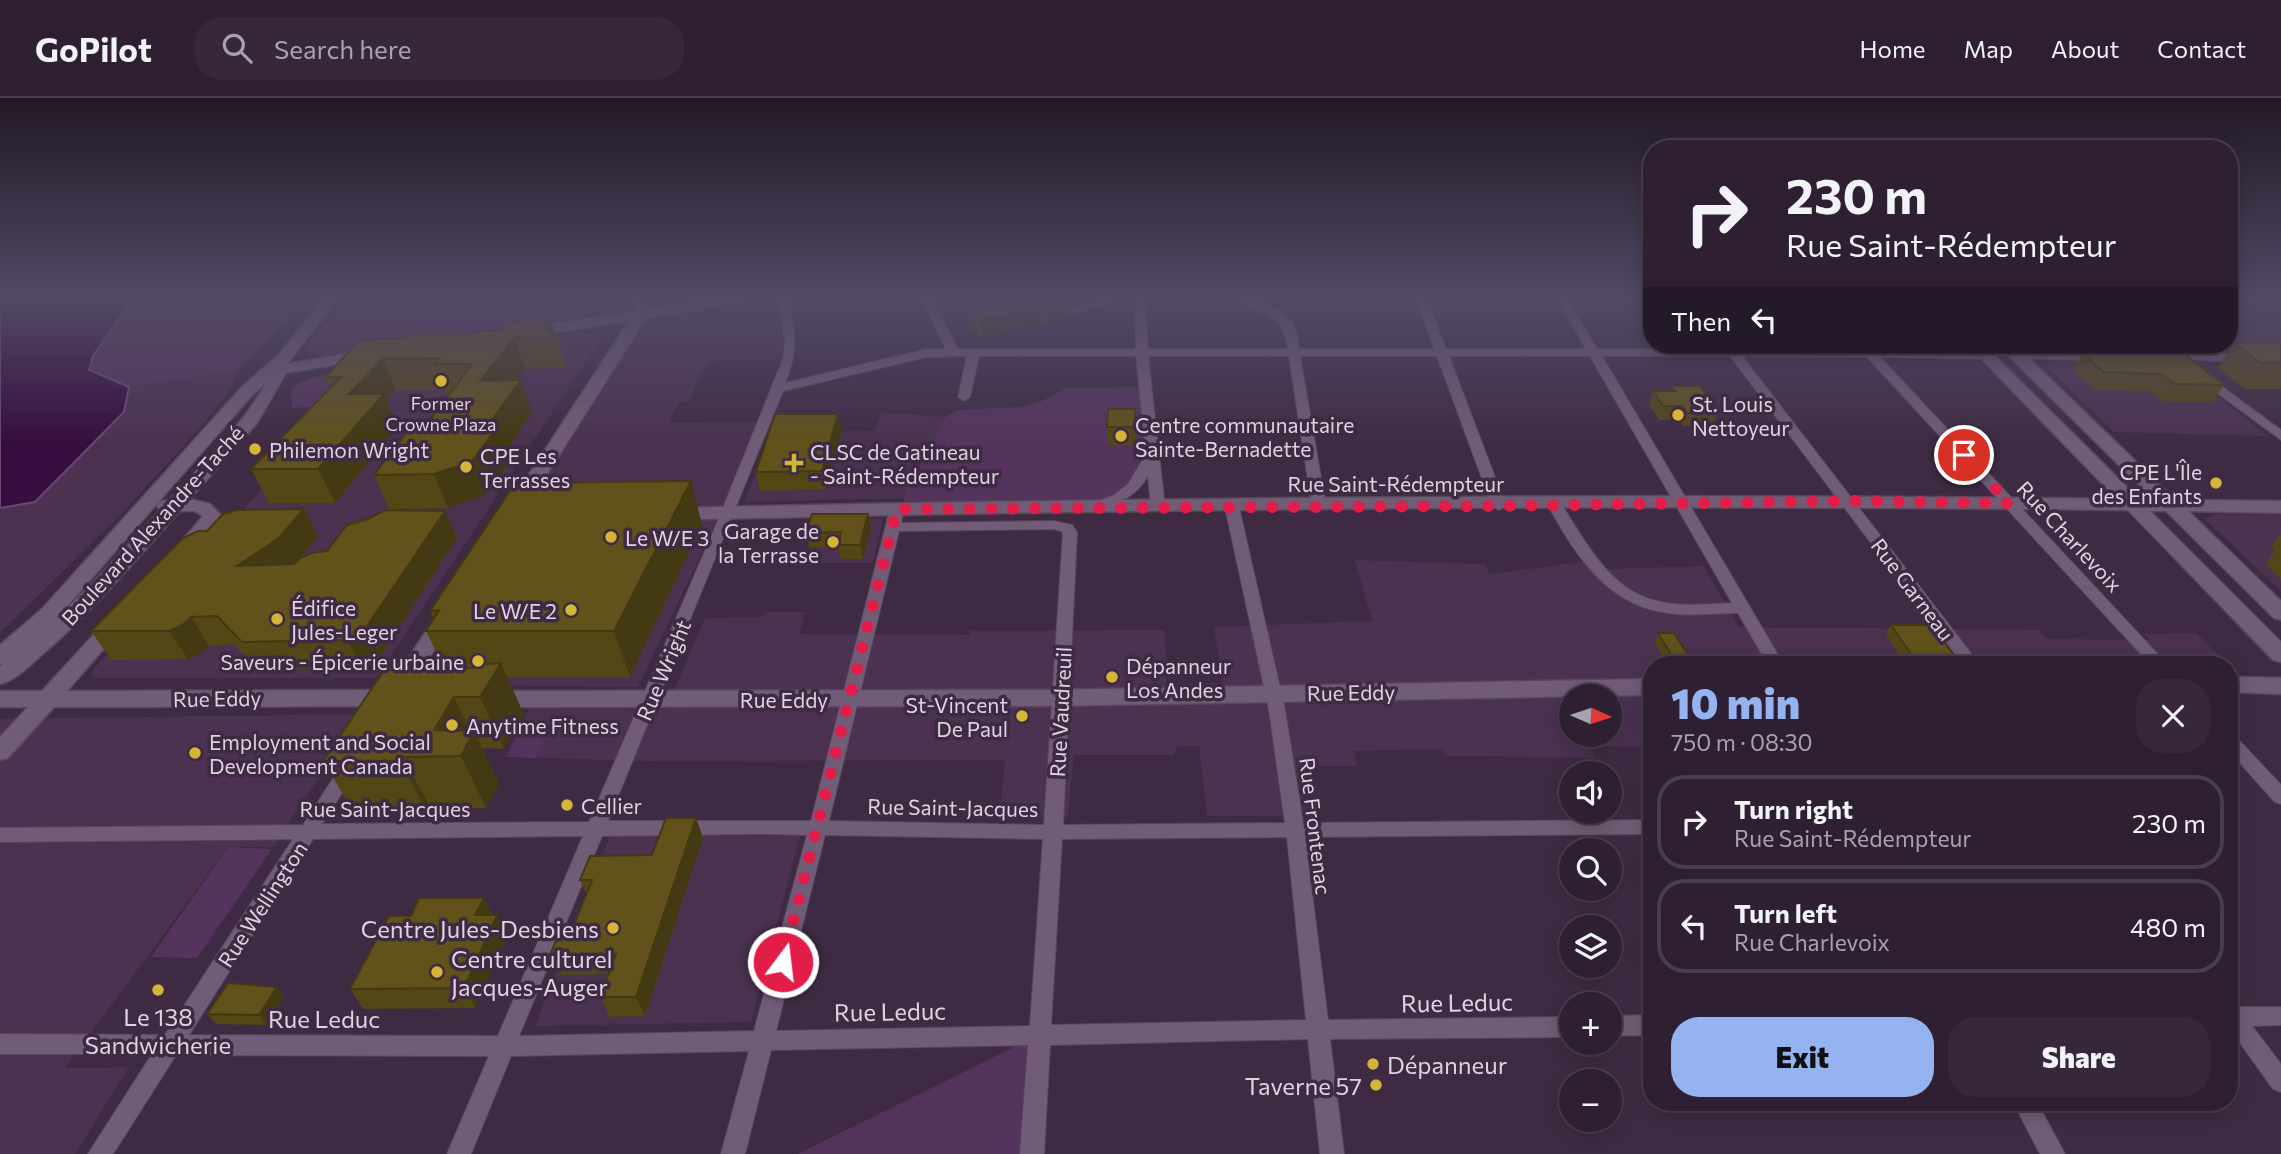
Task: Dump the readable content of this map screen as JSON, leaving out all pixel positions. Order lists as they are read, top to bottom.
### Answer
{
  "streets": {
    "main road": ["Rue Saint-Rédempteur", "Boulevard Alexandre-Taché", "Rue Eddy"],
    "street": [
      "Rue Charlevoix",
      "Rue Garneau",
      "Rue Wright",
      "Rue Vaudreuil",
      "Rue Saint-Jacques",
      "Rue Frontenac",
      "Rue Wellington",
      "Rue Leduc"
    ]
  },
  "crossings": [
    ["Rue Saint-Rédempteur", "Rue Charlevoix"],
    ["Rue Saint-Rédempteur", "Rue Garneau"],
    ["Rue Saint-Rédempteur", "Rue Wright"],
    ["Rue Saint-Rédempteur", "Rue Vaudreuil"],
    ["Rue Saint-Rédempteur", "Rue Frontenac"],
    ["Rue Wright", "Rue Eddy"],
    ["Rue Wright", "Rue Saint-Jacques"],
    ["Rue Wright", "Rue Leduc"],
    ["Rue Eddy", "Rue Vaudreuil"],
    ["Rue Eddy", "Rue Frontenac"],
    ["Rue Vaudreuil", "Rue Saint-Jacques"],
    ["Rue Vaudreuil", "Rue Leduc"],
    ["Rue Saint-Jacques", "Rue Frontenac"],
    ["Rue Saint-Jacques", "Rue Wellington"],
    ["Rue Frontenac", "Rue Leduc"],
    ["Rue Wellington", "Rue Leduc"]
  ],
  "places": {
    "other": [
      "Former Crowne Plaza",
      "St. Louis Nettoyeur",
      "Centre communautaire Sainte-Bernadette",
      "Philemon Wright",
      "CPE Les Terrasses",
      "CPE L'Île des Enfants",
      "Le W/E 3",
      "Garage de la Terrasse",
      "Le W/E 2",
      "Édifice Jules-Leger",
      "Saveurs - Épicerie urbaine",
      "Dépanneur Los Andes",
      "St-Vincent De Paul",
      "Anytime Fitness",
      "Employment and Social Development Canada",
      "Cellier",
      "Centre Jules-Desbiens",
      "Centre culturel Jacques-Auger",
      "Le 138 Sandwicherie",
      "Dépanneur",
      "Taverne 57"
    ],
    "health": ["CLSC de Gatineau - Saint-Rédempteur"]
  },
  "north": "right",
  "page": {
    "header": "GoPilot",
    "search": "Search here",
    "nav": [
      "Home",
      "Map",
      "About",
      "Contact"
    ],
    "turn": ["230 m", "Rue Saint-Rédempteur"],
    "then": "Then",
    "heading": ["10 min", "750 m · 08:30"],
    "map_buttons": ["+", "−"],
    "list": [
      {
        "name": "Turn right",
        "note": "Rue Saint-Rédempteur",
        "value": "230 m"
      },
      {
        "name": "Turn left",
        "note": "Rue Charlevoix",
        "value": "480 m"
      }
    ],
    "buttons": ["Exit", "Share"]
  }
}
